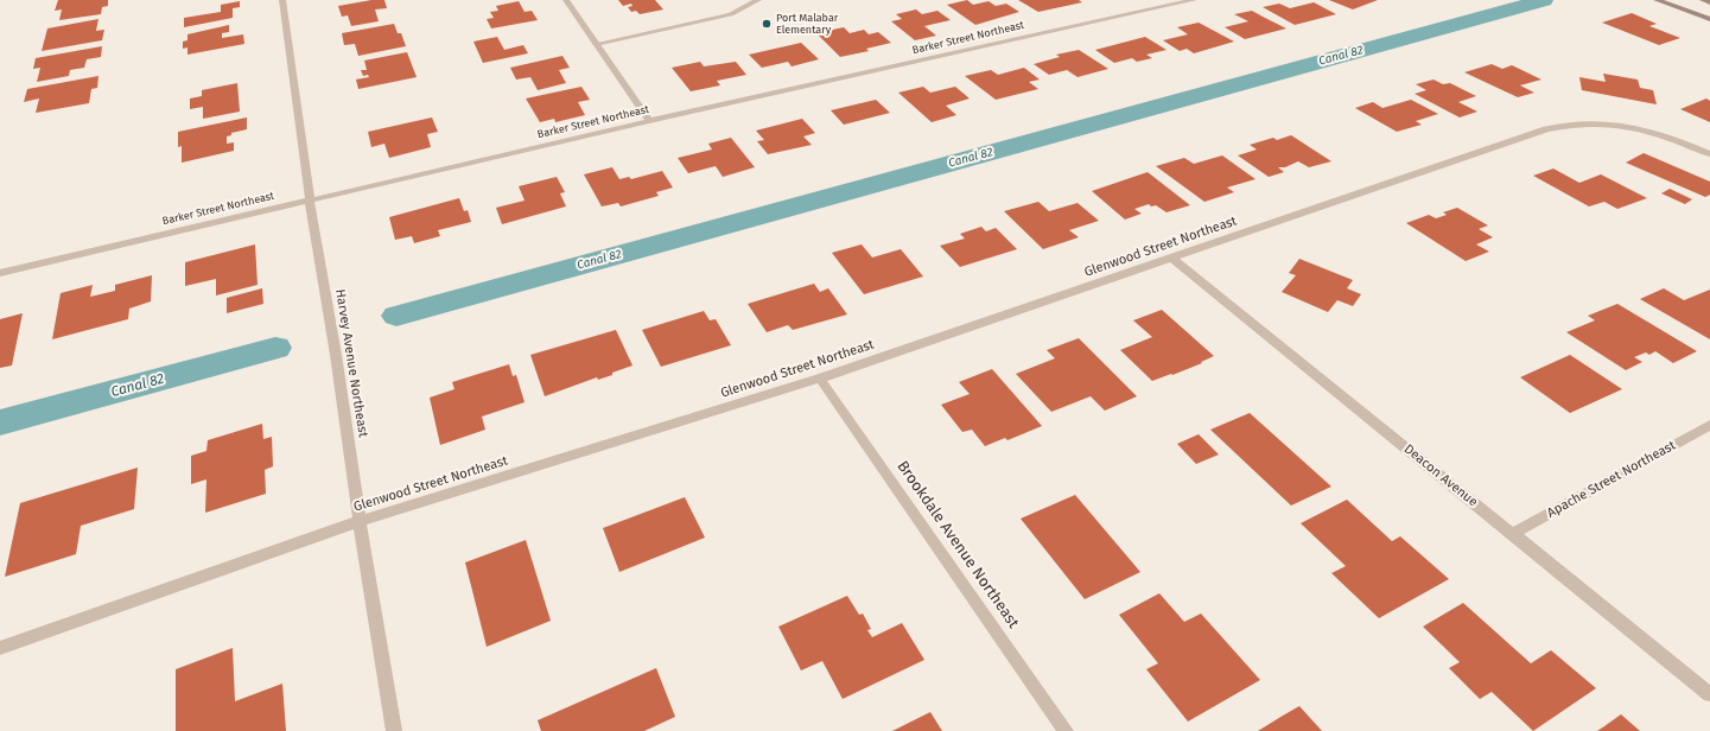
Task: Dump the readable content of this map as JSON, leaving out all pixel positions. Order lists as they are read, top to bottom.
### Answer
{
  "streets": {
    "street": [
      "Barker Street Northeast",
      "Glenwood Street Northeast",
      "Harvey Avenue Northeast",
      "Deacon Avenue",
      "Apache Street Northeast",
      "Brookdale Avenue Northeast"
    ]
  },
  "crossings": [
    ["Barker Street Northeast", "Harvey Avenue Northeast"],
    ["Glenwood Street Northeast", "Harvey Avenue Northeast"],
    ["Glenwood Street Northeast", "Deacon Avenue"],
    ["Glenwood Street Northeast", "Brookdale Avenue Northeast"],
    ["Deacon Avenue", "Apache Street Northeast"]
  ],
  "water": ["Canal 82"],
  "places": ["Port Malabar Elementary"]
}
